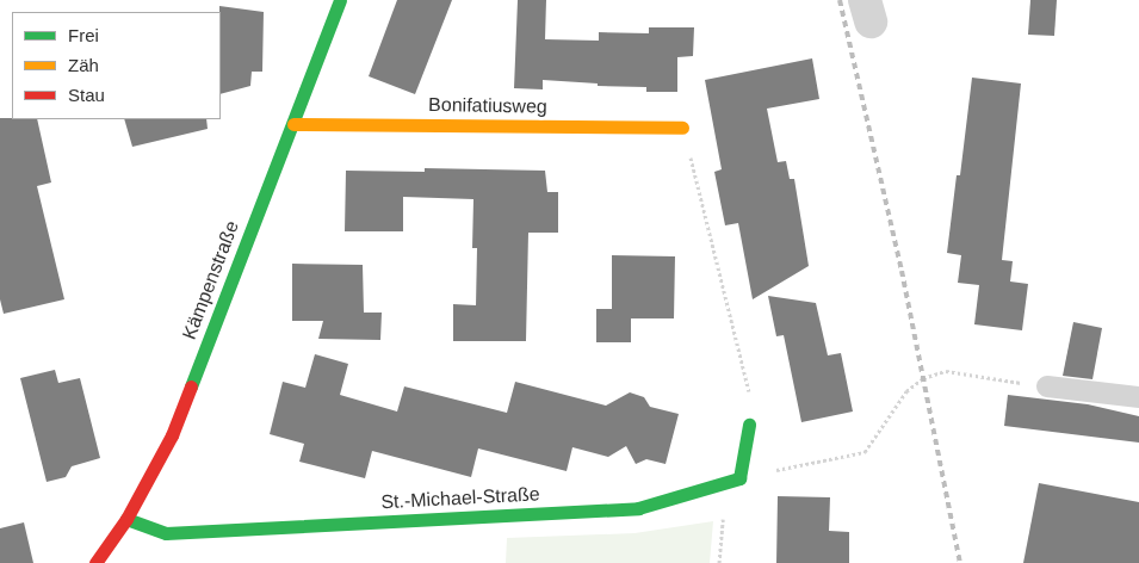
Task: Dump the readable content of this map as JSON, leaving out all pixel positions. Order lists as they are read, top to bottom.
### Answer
{
  "streets": {
    "street": ["Bonifatiusweg", "Kämpenstraße", "St.-Michael-Straße"]
  },
  "crossings": [
    ["Bonifatiusweg", "Kämpenstraße"],
    ["Kämpenstraße", "St.-Michael-Straße"]
  ],
  "legend": ["Frei", "Zäh", "Stau"]
}
